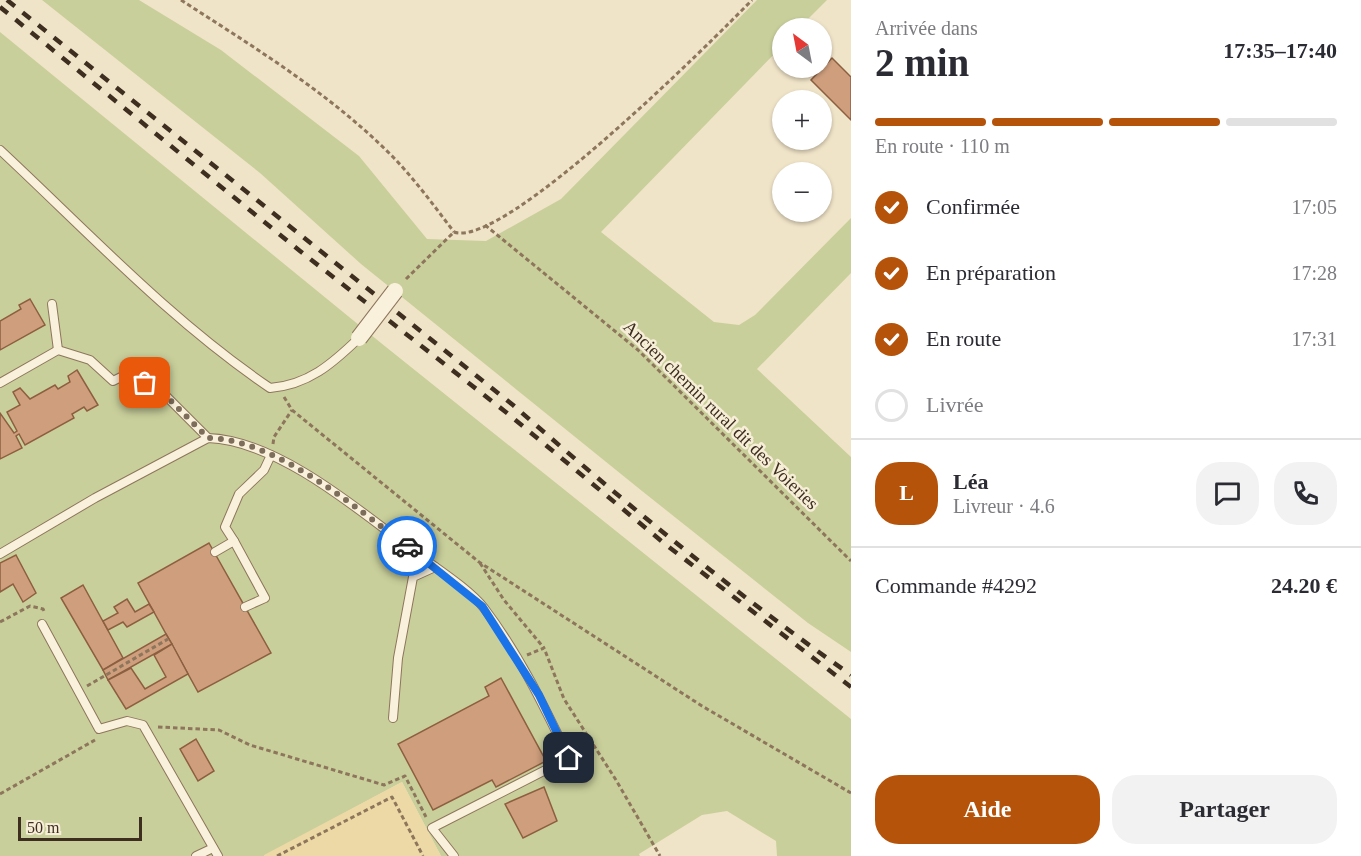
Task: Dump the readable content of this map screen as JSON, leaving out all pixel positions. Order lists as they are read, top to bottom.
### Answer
{
  "streets": {
    "path": ["Ancien chemin rural dit des Voieries"]
  },
  "scale_bar": "50 m",
  "north": "top left",
  "page": {
    "heading": ["2 min", "Arrivée dans", "17:35–17:40"],
    "panel": [
      "Léa",
      "Livreur · 4.6",
      "Commande #4292",
      "24.20 €"
    ],
    "map_buttons": ["+", "−"],
    "bar": "En route · 110 m",
    "list": [
      ["Confirmée", "17:05"],
      ["En préparation", "17:28"],
      ["En route", "17:31"],
      "Livrée"
    ],
    "round": "L",
    "buttons": ["Aide", "Partager"],
    "scale": "50 m"
  }
}
